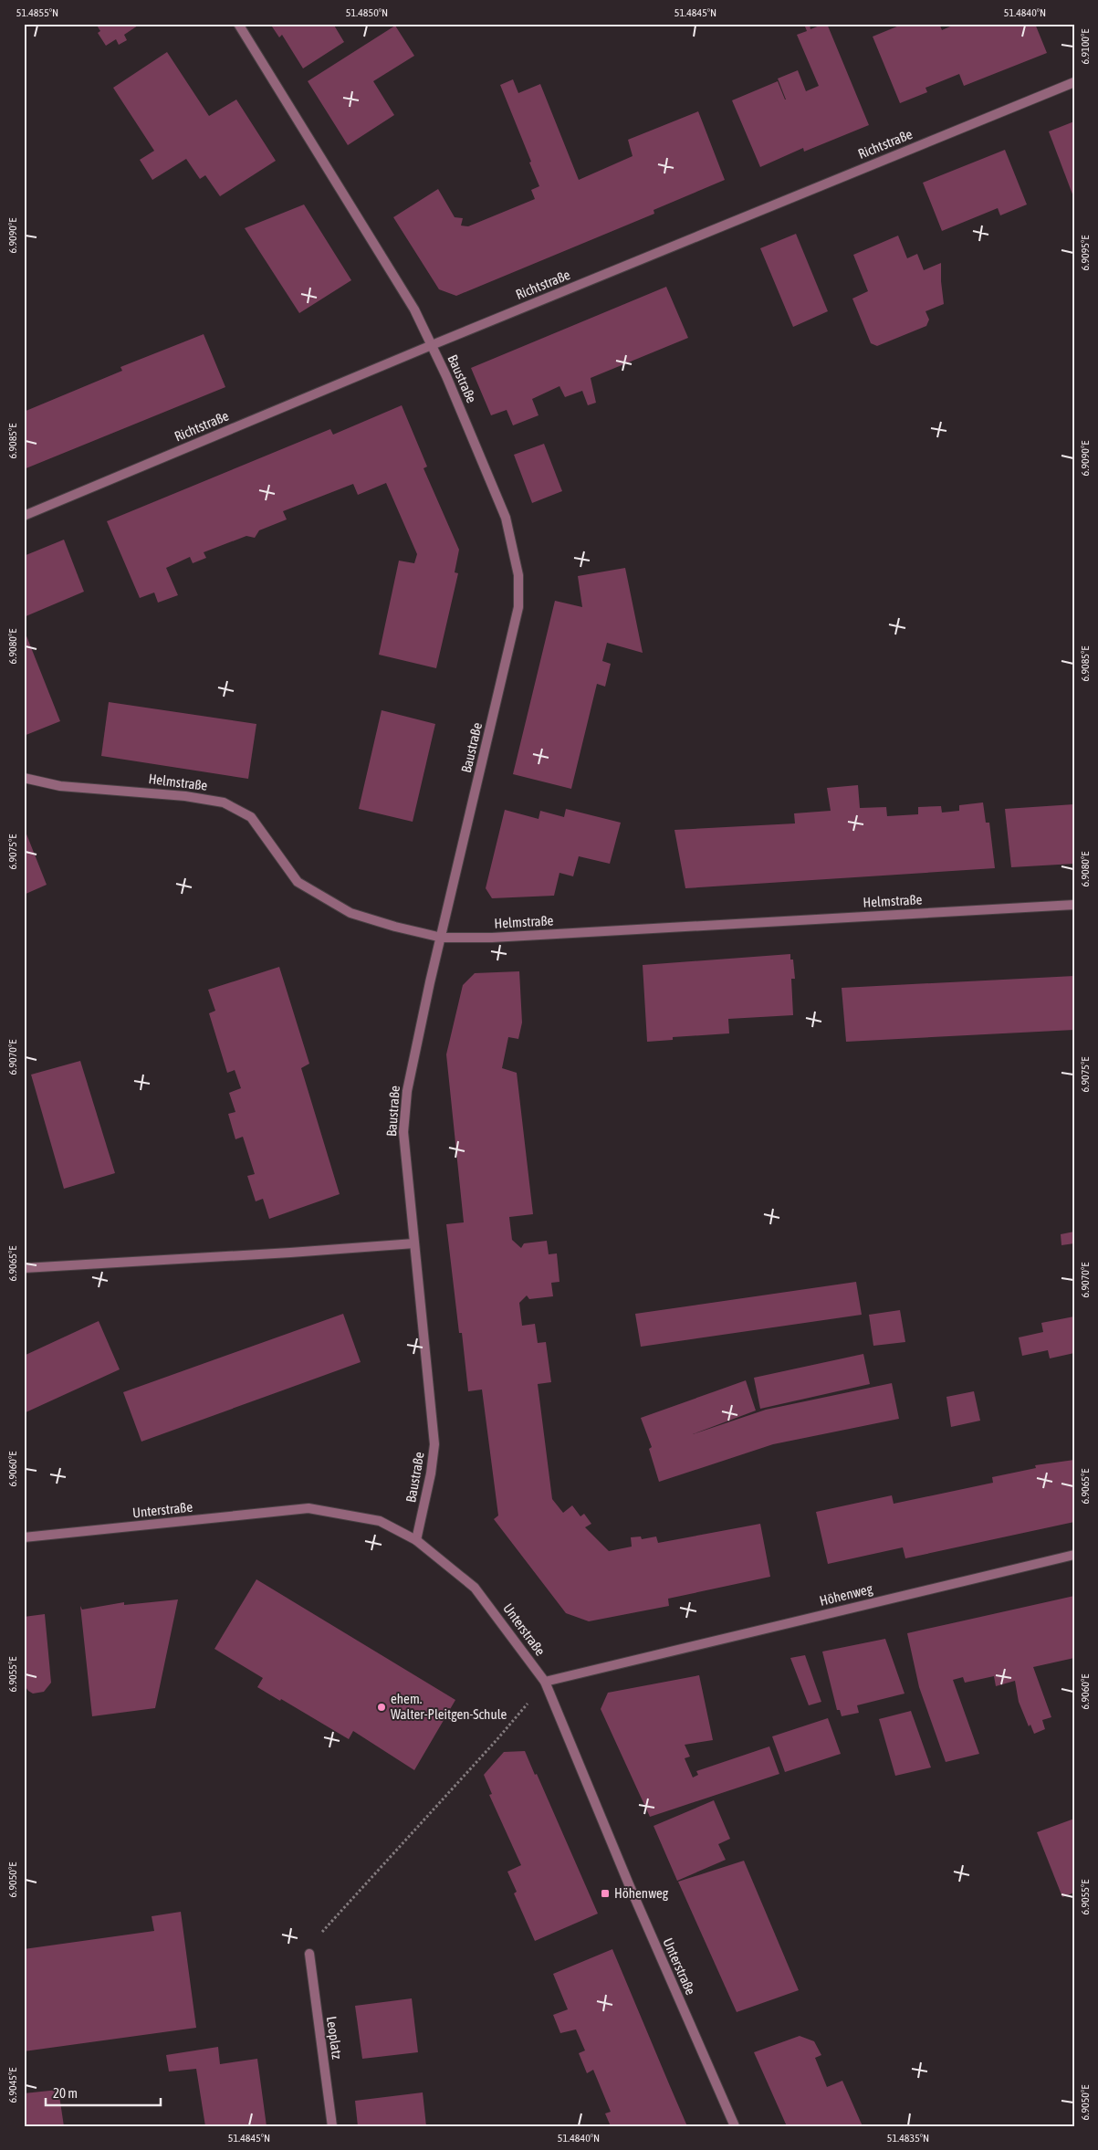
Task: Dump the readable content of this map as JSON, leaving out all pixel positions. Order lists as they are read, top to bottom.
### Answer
{
  "streets": {
    "street": [
      "Richtstraße",
      "Baustraße",
      "Helmstraße",
      "Unterstraße",
      "Höhenweg",
      "Leoplatz"
    ]
  },
  "crossings": [
    ["Richtstraße", "Baustraße"],
    ["Baustraße", "Helmstraße"],
    ["Baustraße", "Unterstraße"],
    ["Unterstraße", "Höhenweg"]
  ],
  "places": {
    "other": ["ehem. Walter-Pleitgen-Schule"],
    "transit": ["Höhenweg"]
  },
  "scale_bar": "20 m",
  "coordinates": [
    "51.4855°N",
    "51.4850°N",
    "51.4845°N",
    "51.4840°N",
    "6.9100°E",
    "6.9090°E",
    "6.9095°E",
    "6.9085°E",
    "6.9080°E",
    "6.9075°E",
    "6.9070°E",
    "6.9065°E",
    "6.9060°E",
    "6.9055°E",
    "6.9050°E",
    "6.9045°E",
    "51.4835°N"
  ]
}
